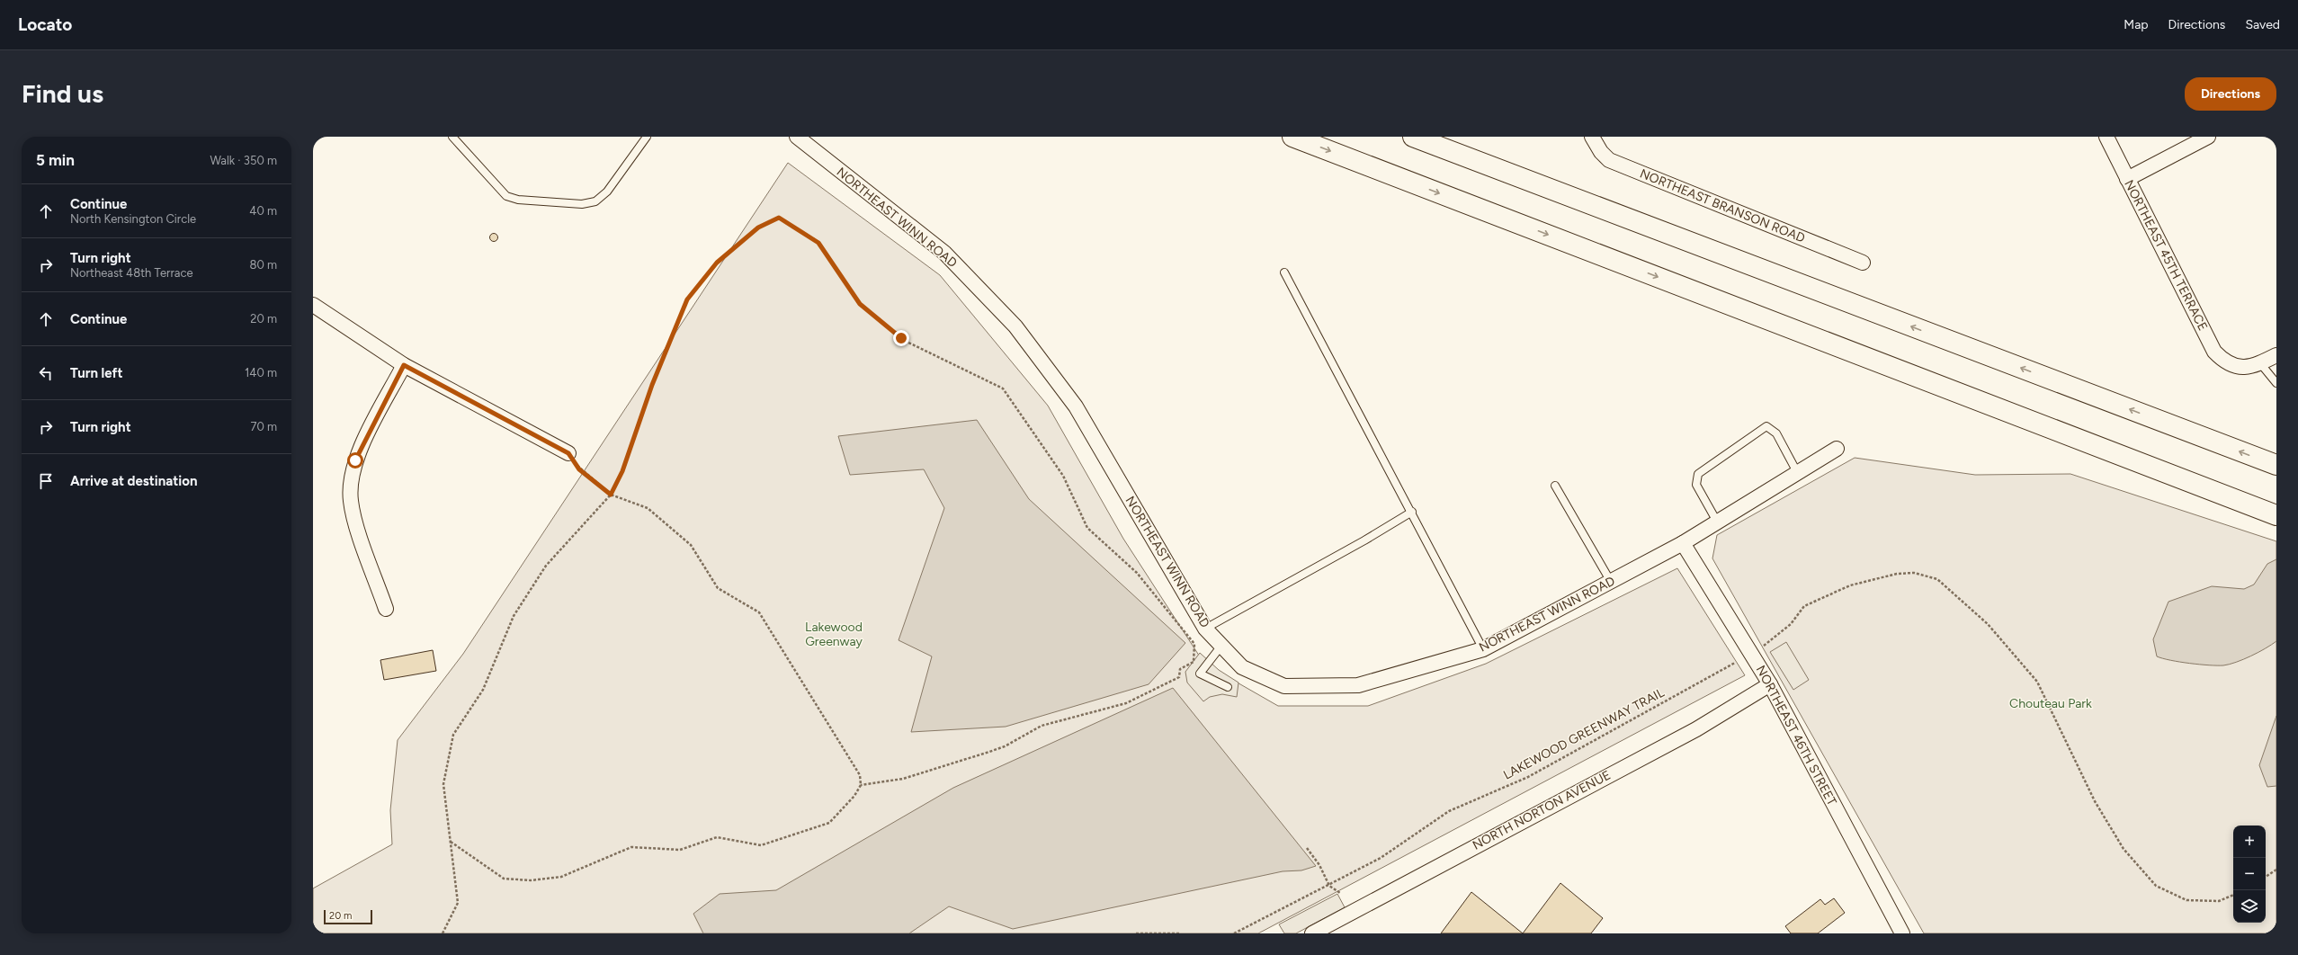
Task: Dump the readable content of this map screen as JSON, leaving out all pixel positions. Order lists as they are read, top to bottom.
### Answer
{
  "streets": {
    "street": [
      "NORTHEAST BRANSON ROAD",
      "NORTHEAST WINN ROAD",
      "NORTHEAST 45TH TERRACE",
      "NORTHEAST 46TH STREET",
      "NORTH NORTON AVENUE"
    ],
    "path": ["LAKEWOOD GREENWAY TRAIL"]
  },
  "crossings": [
    ["NORTHEAST WINN ROAD", "NORTHEAST 46TH STREET"],
    ["NORTHEAST 46TH STREET", "NORTH NORTON AVENUE"]
  ],
  "parks": ["Lakewood Greenway", "Chouteau Park"],
  "scale_bar": "20 m",
  "page": {
    "header": "Locato",
    "nav": ["Map", "Directions", "Saved"],
    "buttons": "Directions",
    "title": "Find us",
    "heading": ["5 min", "Walk · 350 m"],
    "list": [
      ["Continue", "North Kensington Circle", "40 m"],
      ["Turn right", "Northeast 48th Terrace", "80 m"],
      ["Continue", "20 m"],
      ["Turn left", "140 m"],
      ["Turn right", "70 m"],
      "Arrive at destination"
    ],
    "map_buttons": ["+", "−"],
    "scale": "20 m"
  }
}
